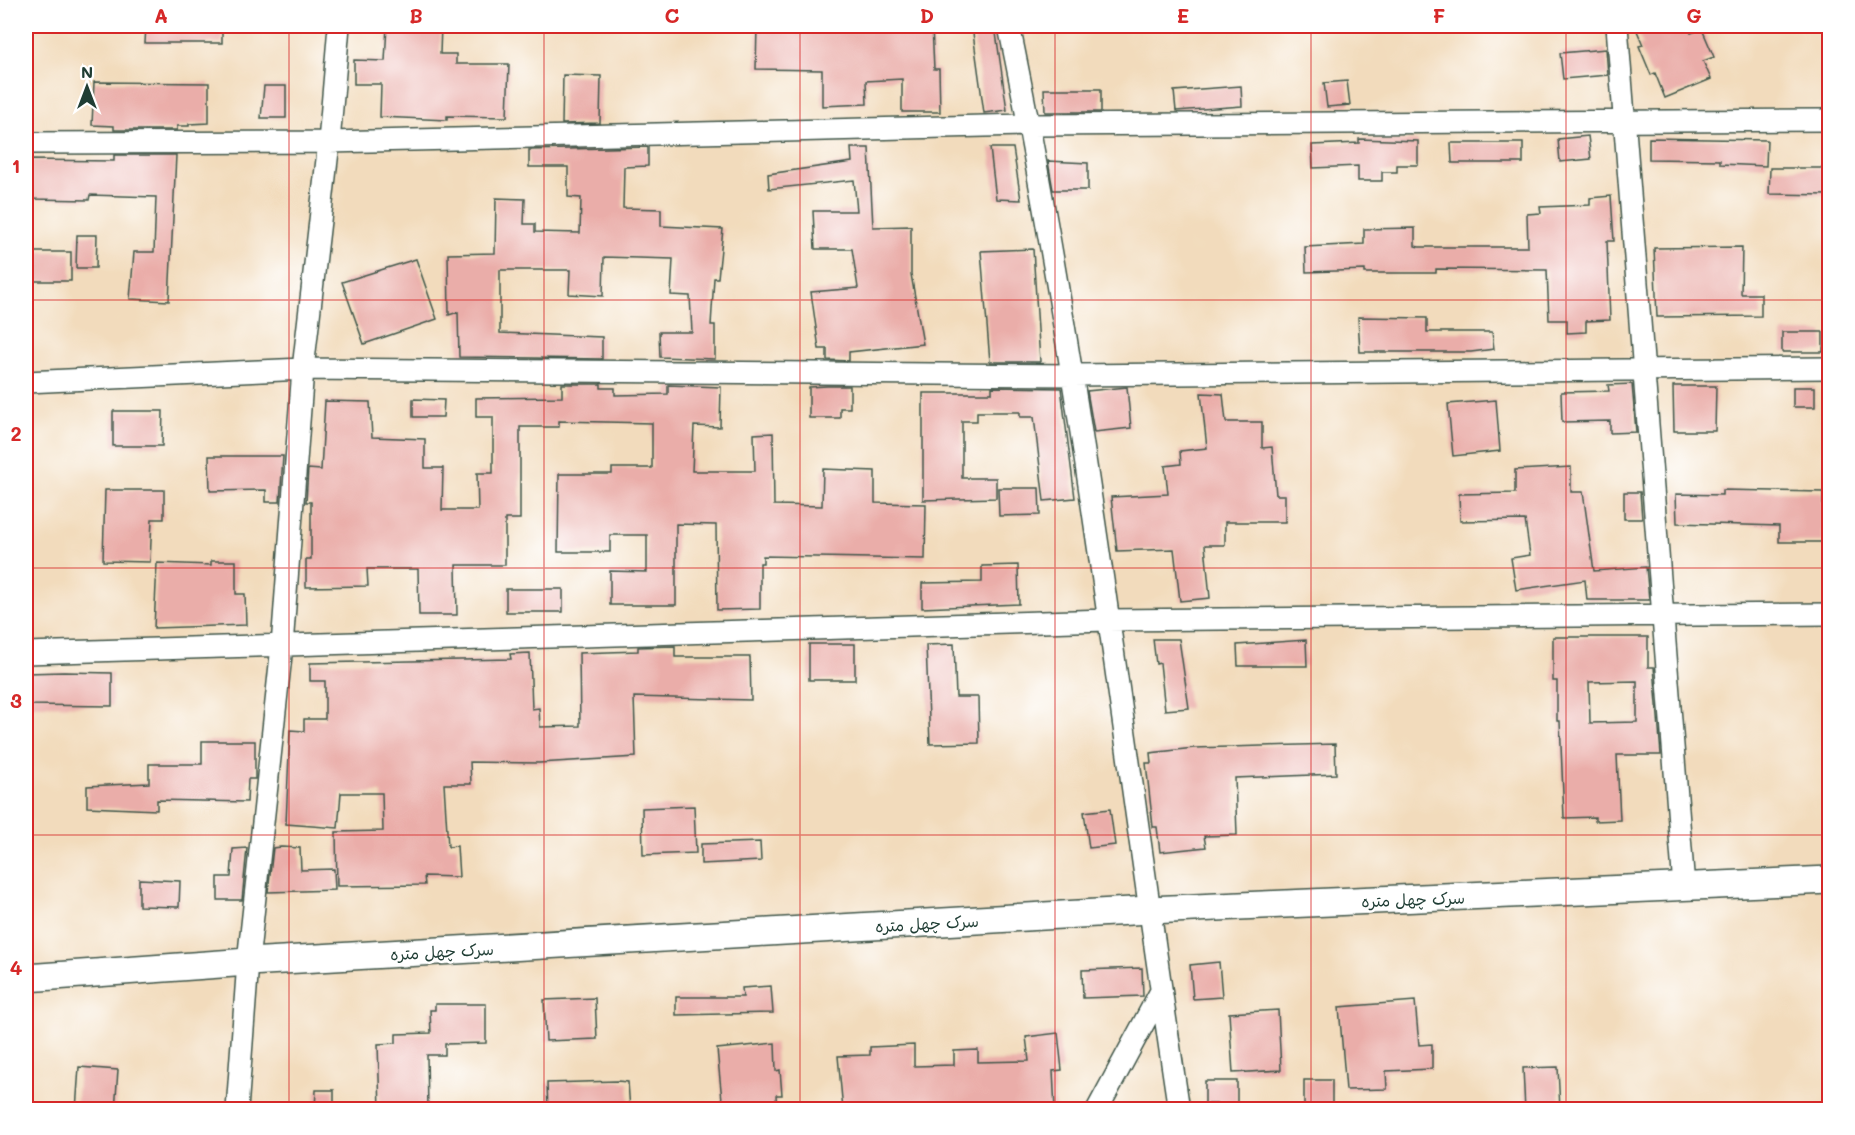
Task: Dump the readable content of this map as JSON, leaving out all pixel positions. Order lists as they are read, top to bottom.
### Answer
{
  "streets": {
    "street": ["سرک چهل متره"]
  },
  "north": "top",
  "grid": {
    "columns": [
      "A",
      "B",
      "C",
      "D",
      "E",
      "F",
      "G"
    ],
    "rows": [
      "1",
      "2",
      "3",
      "4"
    ]
  }
}
